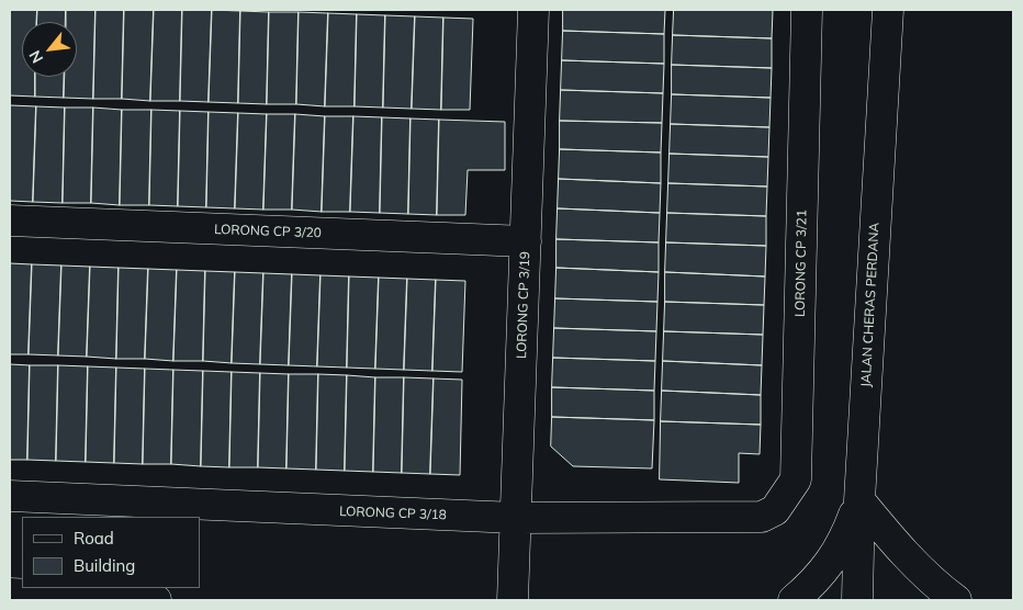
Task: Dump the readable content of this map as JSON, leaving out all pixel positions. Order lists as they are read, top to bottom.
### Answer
{
  "streets": {
    "street": [
      "LORONG CP 3/20",
      "LORONG CP 3/21",
      "LORONG CP 3/19",
      "JALAN CHERAS PERDANA",
      "LORONG CP 3/18"
    ]
  },
  "crossings": [
    ["LORONG CP 3/20", "LORONG CP 3/19"],
    ["LORONG CP 3/21", "LORONG CP 3/18"],
    ["LORONG CP 3/19", "LORONG CP 3/18"]
  ],
  "legend": ["Road", "Building"],
  "north": "bottom left"
}
